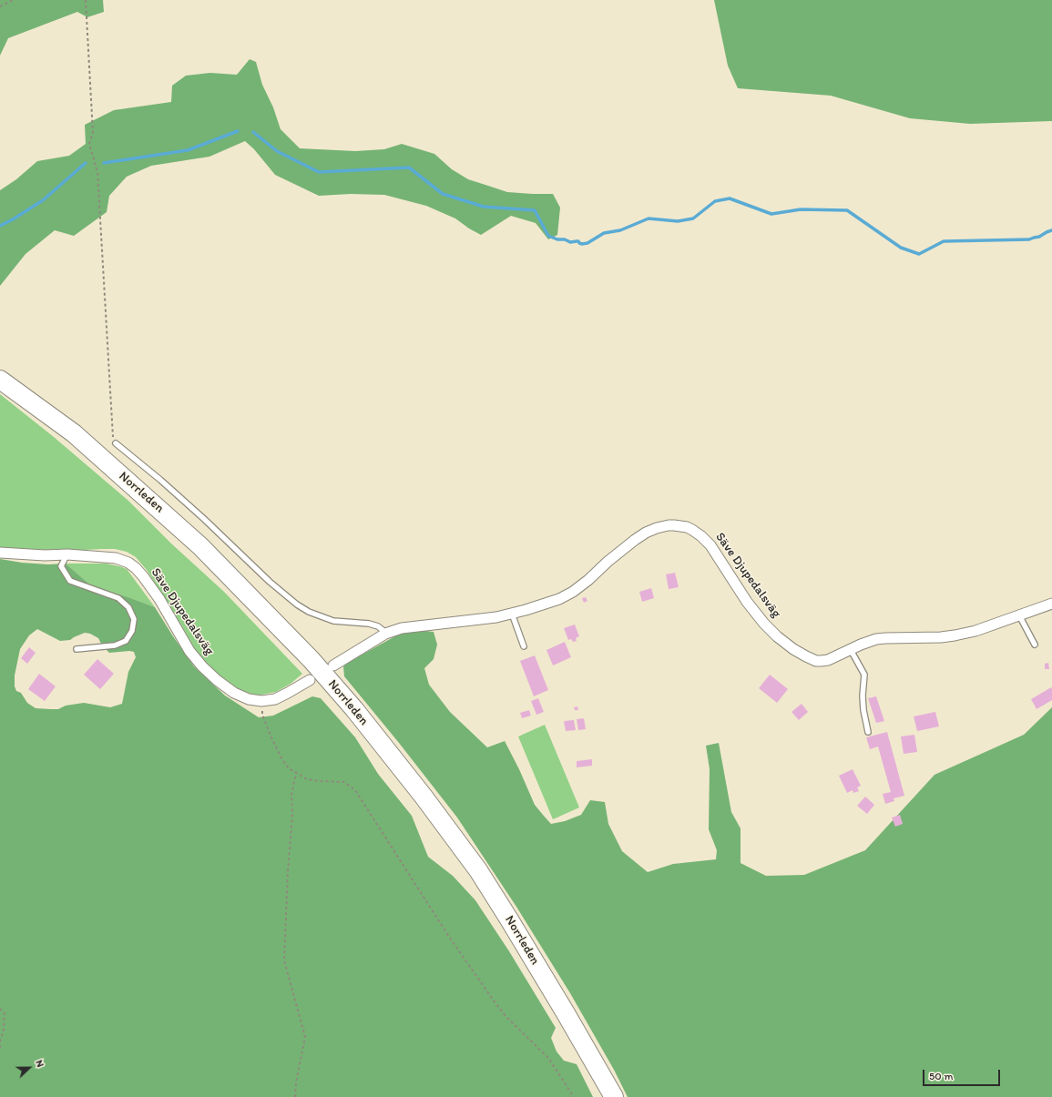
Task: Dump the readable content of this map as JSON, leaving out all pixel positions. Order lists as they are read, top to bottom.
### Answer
{
  "streets": {
    "highway": ["Norrleden"],
    "street": ["Säve Djupedalsväg"]
  },
  "scale_bar": "50 m",
  "north": "right"
}
